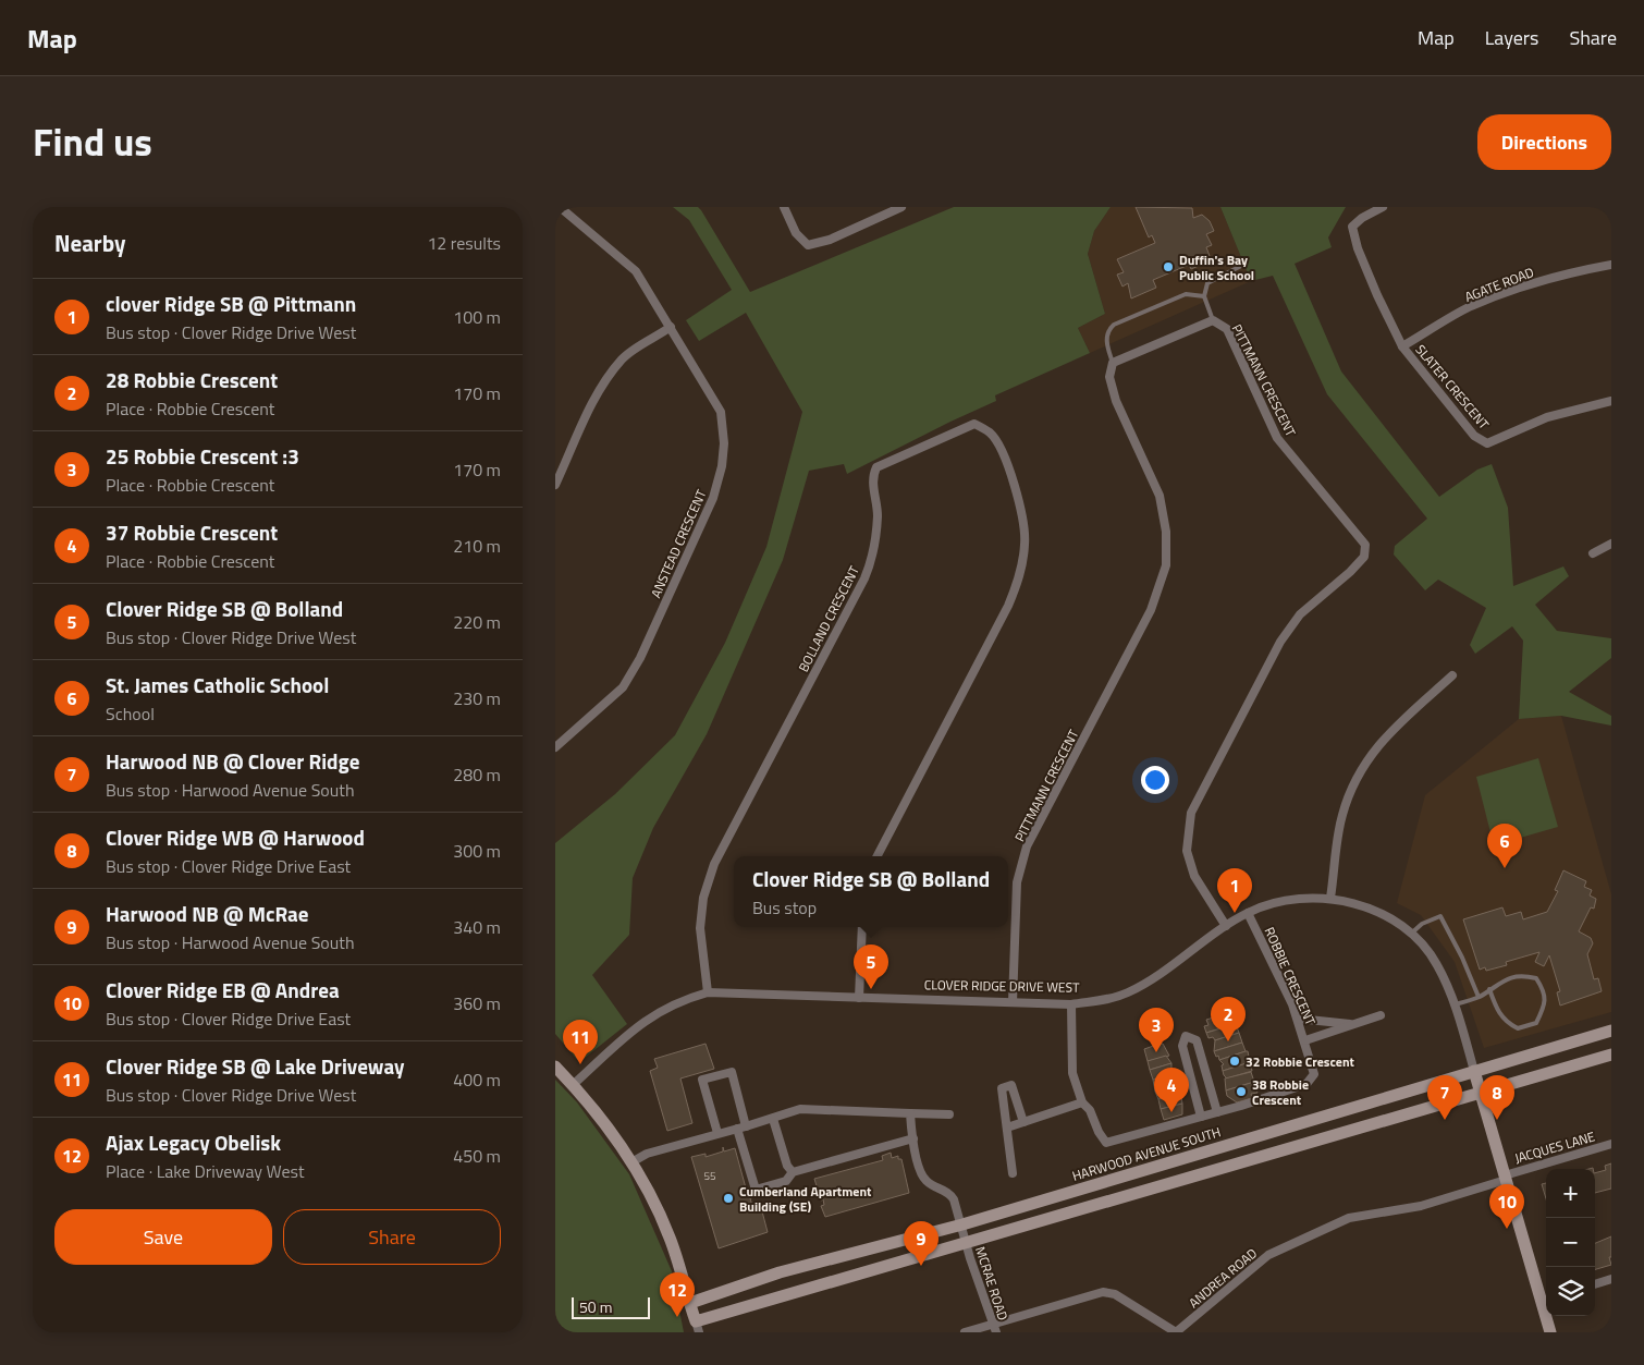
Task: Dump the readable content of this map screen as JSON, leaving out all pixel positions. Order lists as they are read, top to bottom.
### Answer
{
  "streets": {
    "main road": ["CLOVER RIDGE DRIVE WEST", "HARWOOD AVENUE SOUTH"],
    "street": [
      "AGATE ROAD",
      "PITTMANN CRESCENT",
      "SLATER CRESCENT",
      "ANSTEAD CRESCENT",
      "BOLLAND CRESCENT",
      "ROBBIE CRESCENT",
      "JACQUES LANE",
      "ANDREA ROAD",
      "MCRAE ROAD"
    ]
  },
  "crossings": [
    ["AGATE ROAD", "SLATER CRESCENT"],
    ["PITTMANN CRESCENT", "CLOVER RIDGE DRIVE WEST"],
    ["BOLLAND CRESCENT", "CLOVER RIDGE DRIVE WEST"],
    ["ROBBIE CRESCENT", "CLOVER RIDGE DRIVE WEST"],
    ["CLOVER RIDGE DRIVE WEST", "JACQUES LANE"],
    ["CLOVER RIDGE DRIVE WEST", "HARWOOD AVENUE SOUTH"],
    ["CLOVER RIDGE DRIVE WEST", "ANDREA ROAD"],
    ["JACQUES LANE", "ANDREA ROAD"],
    ["HARWOOD AVENUE SOUTH", "MCRAE ROAD"],
    ["ANDREA ROAD", "MCRAE ROAD"]
  ],
  "places": [
    "Duffin's Bay Public School",
    "32 Robbie Crescent",
    "38 Robbie Crescent",
    "Cumberland Apartment Building (SE)"
  ],
  "house_numbers": ["55"],
  "scale_bar": "50 m",
  "page": {
    "header": "Map",
    "nav": ["Map", "Layers", "Share"],
    "title": "Find us",
    "buttons": [
      "Directions",
      ["Save", "Share"]
    ],
    "heading": ["Nearby", "12 results"],
    "list": [
      {
        "mark": "1",
        "name": "clover Ridge SB @ Pittmann",
        "note": "Bus stop · Clover Ridge Drive West",
        "value": "100 m"
      },
      {
        "mark": "2",
        "name": "28 Robbie Crescent",
        "note": "Place · Robbie Crescent",
        "value": "170 m"
      },
      {
        "mark": "3",
        "name": "25 Robbie Crescent :3",
        "note": "Place · Robbie Crescent",
        "value": "170 m"
      },
      {
        "mark": "4",
        "name": "37 Robbie Crescent",
        "note": "Place · Robbie Crescent",
        "value": "210 m"
      },
      {
        "mark": "5",
        "name": "Clover Ridge SB @ Bolland",
        "note": "Bus stop · Clover Ridge Drive West",
        "value": "220 m"
      },
      {
        "mark": "6",
        "name": "St. James Catholic School",
        "note": "School",
        "value": "230 m"
      },
      {
        "mark": "7",
        "name": "Harwood NB @ Clover Ridge",
        "note": "Bus stop · Harwood Avenue South",
        "value": "280 m"
      },
      {
        "mark": "8",
        "name": "Clover Ridge WB @ Harwood",
        "note": "Bus stop · Clover Ridge Drive East",
        "value": "300 m"
      },
      {
        "mark": "9",
        "name": "Harwood NB @ McRae",
        "note": "Bus stop · Harwood Avenue South",
        "value": "340 m"
      },
      {
        "mark": "10",
        "name": "Clover Ridge EB @ Andrea",
        "note": "Bus stop · Clover Ridge Drive East",
        "value": "360 m"
      },
      {
        "mark": "11",
        "name": "Clover Ridge SB @ Lake Driveway",
        "note": "Bus stop · Clover Ridge Drive West",
        "value": "400 m"
      },
      {
        "mark": "12",
        "name": "Ajax Legacy Obelisk",
        "note": "Place · Lake Driveway West",
        "value": "450 m"
      }
    ],
    "pins": [
      "6",
      "1",
      "5",
      "2",
      "3",
      "11",
      "4",
      "7",
      "8",
      "10",
      "9",
      "12"
    ],
    "popup": ["Clover Ridge SB @ Bolland", "Bus stop"],
    "map_buttons": ["+", "−"],
    "scale": "50 m"
  }
}
